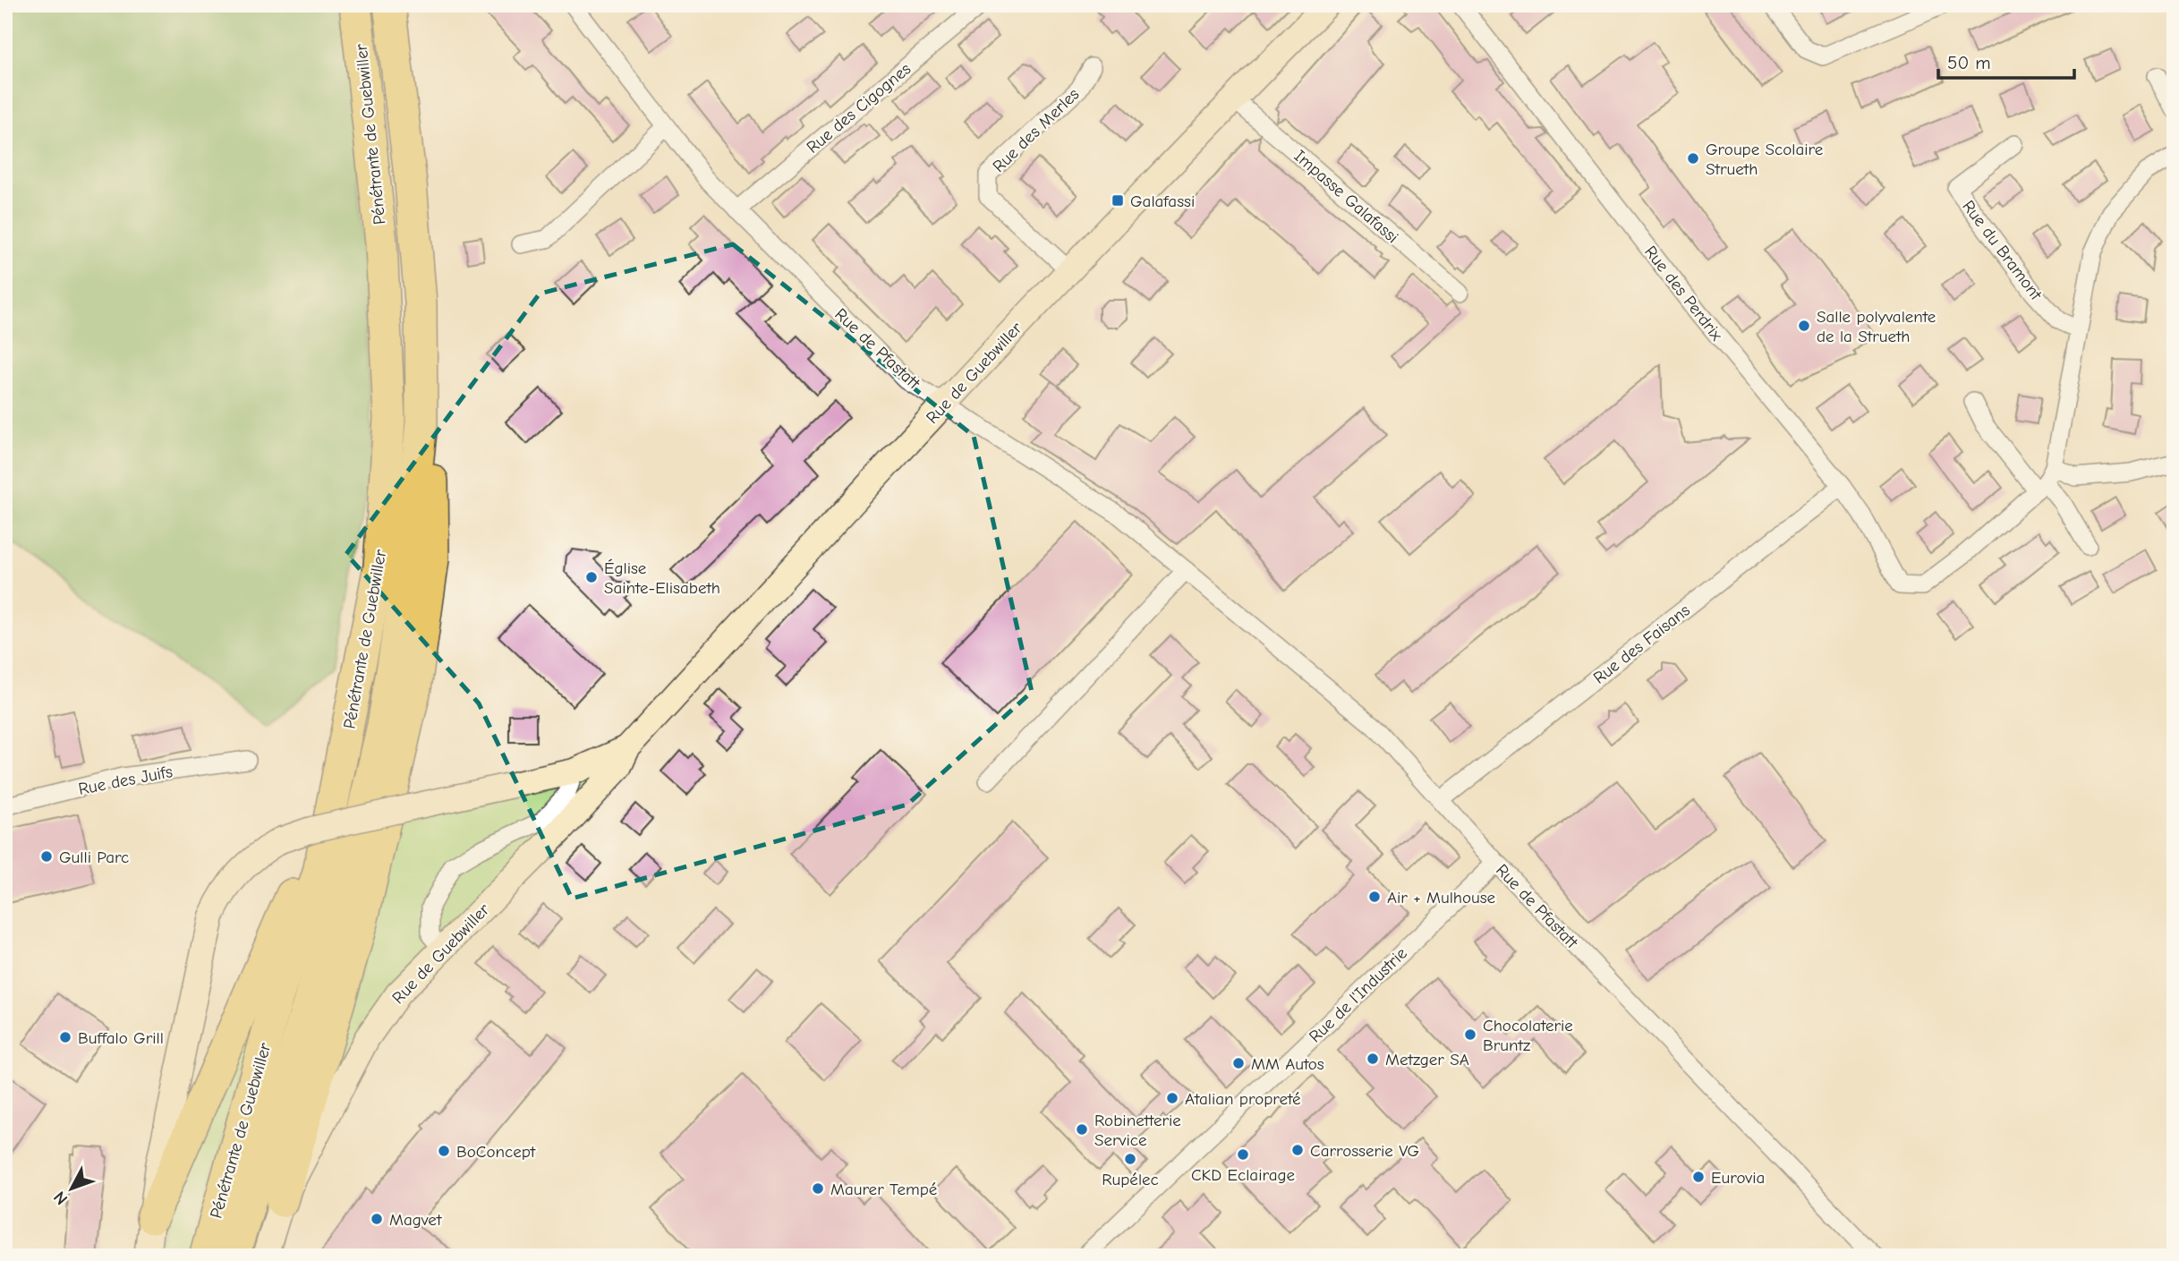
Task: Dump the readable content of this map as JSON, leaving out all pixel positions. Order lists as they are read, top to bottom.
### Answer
{
  "streets": {
    "highway": ["Pénétrante de Guebwiller"],
    "main road": ["Rue de Guebwiller"],
    "street": [
      "Rue des Cigognes",
      "Rue des Merles",
      "Impasse Galafassi",
      "Rue du Bramont",
      "Rue des Perdrix",
      "Rue de Pfastatt",
      "Rue des Faisans",
      "Rue des Juifs",
      "Rue de l'Industrie"
    ]
  },
  "crossings": [
    ["Rue des Cigognes", "Rue de Pfastatt"],
    ["Rue des Merles", "Rue de Guebwiller"],
    ["Impasse Galafassi", "Rue de Guebwiller"],
    ["Rue des Perdrix", "Rue des Faisans"],
    ["Rue de Pfastatt", "Rue de Guebwiller"],
    ["Rue de Pfastatt", "Rue des Faisans"],
    ["Rue de Pfastatt", "Rue de l'Industrie"]
  ],
  "places": {
    "other": [
      "Groupe Scolaire Strueth",
      "Salle polyvalente de la Strueth",
      "Église Sainte-Elisabeth",
      "Gulli Parc",
      "Air + Mulhouse",
      "Chocolaterie Bruntz",
      "Buffalo Grill",
      "Metzger SA",
      "MM Autos",
      "Atalian propreté",
      "Robinetterie Service",
      "Carrosserie VG",
      "BoConcept",
      "CKD Eclairage",
      "Rupélec",
      "Eurovia",
      "Maurer Tempé",
      "Magvet"
    ],
    "transit": ["Galafassi"]
  },
  "scale_bar": "50 m",
  "north": "bottom left"
}
